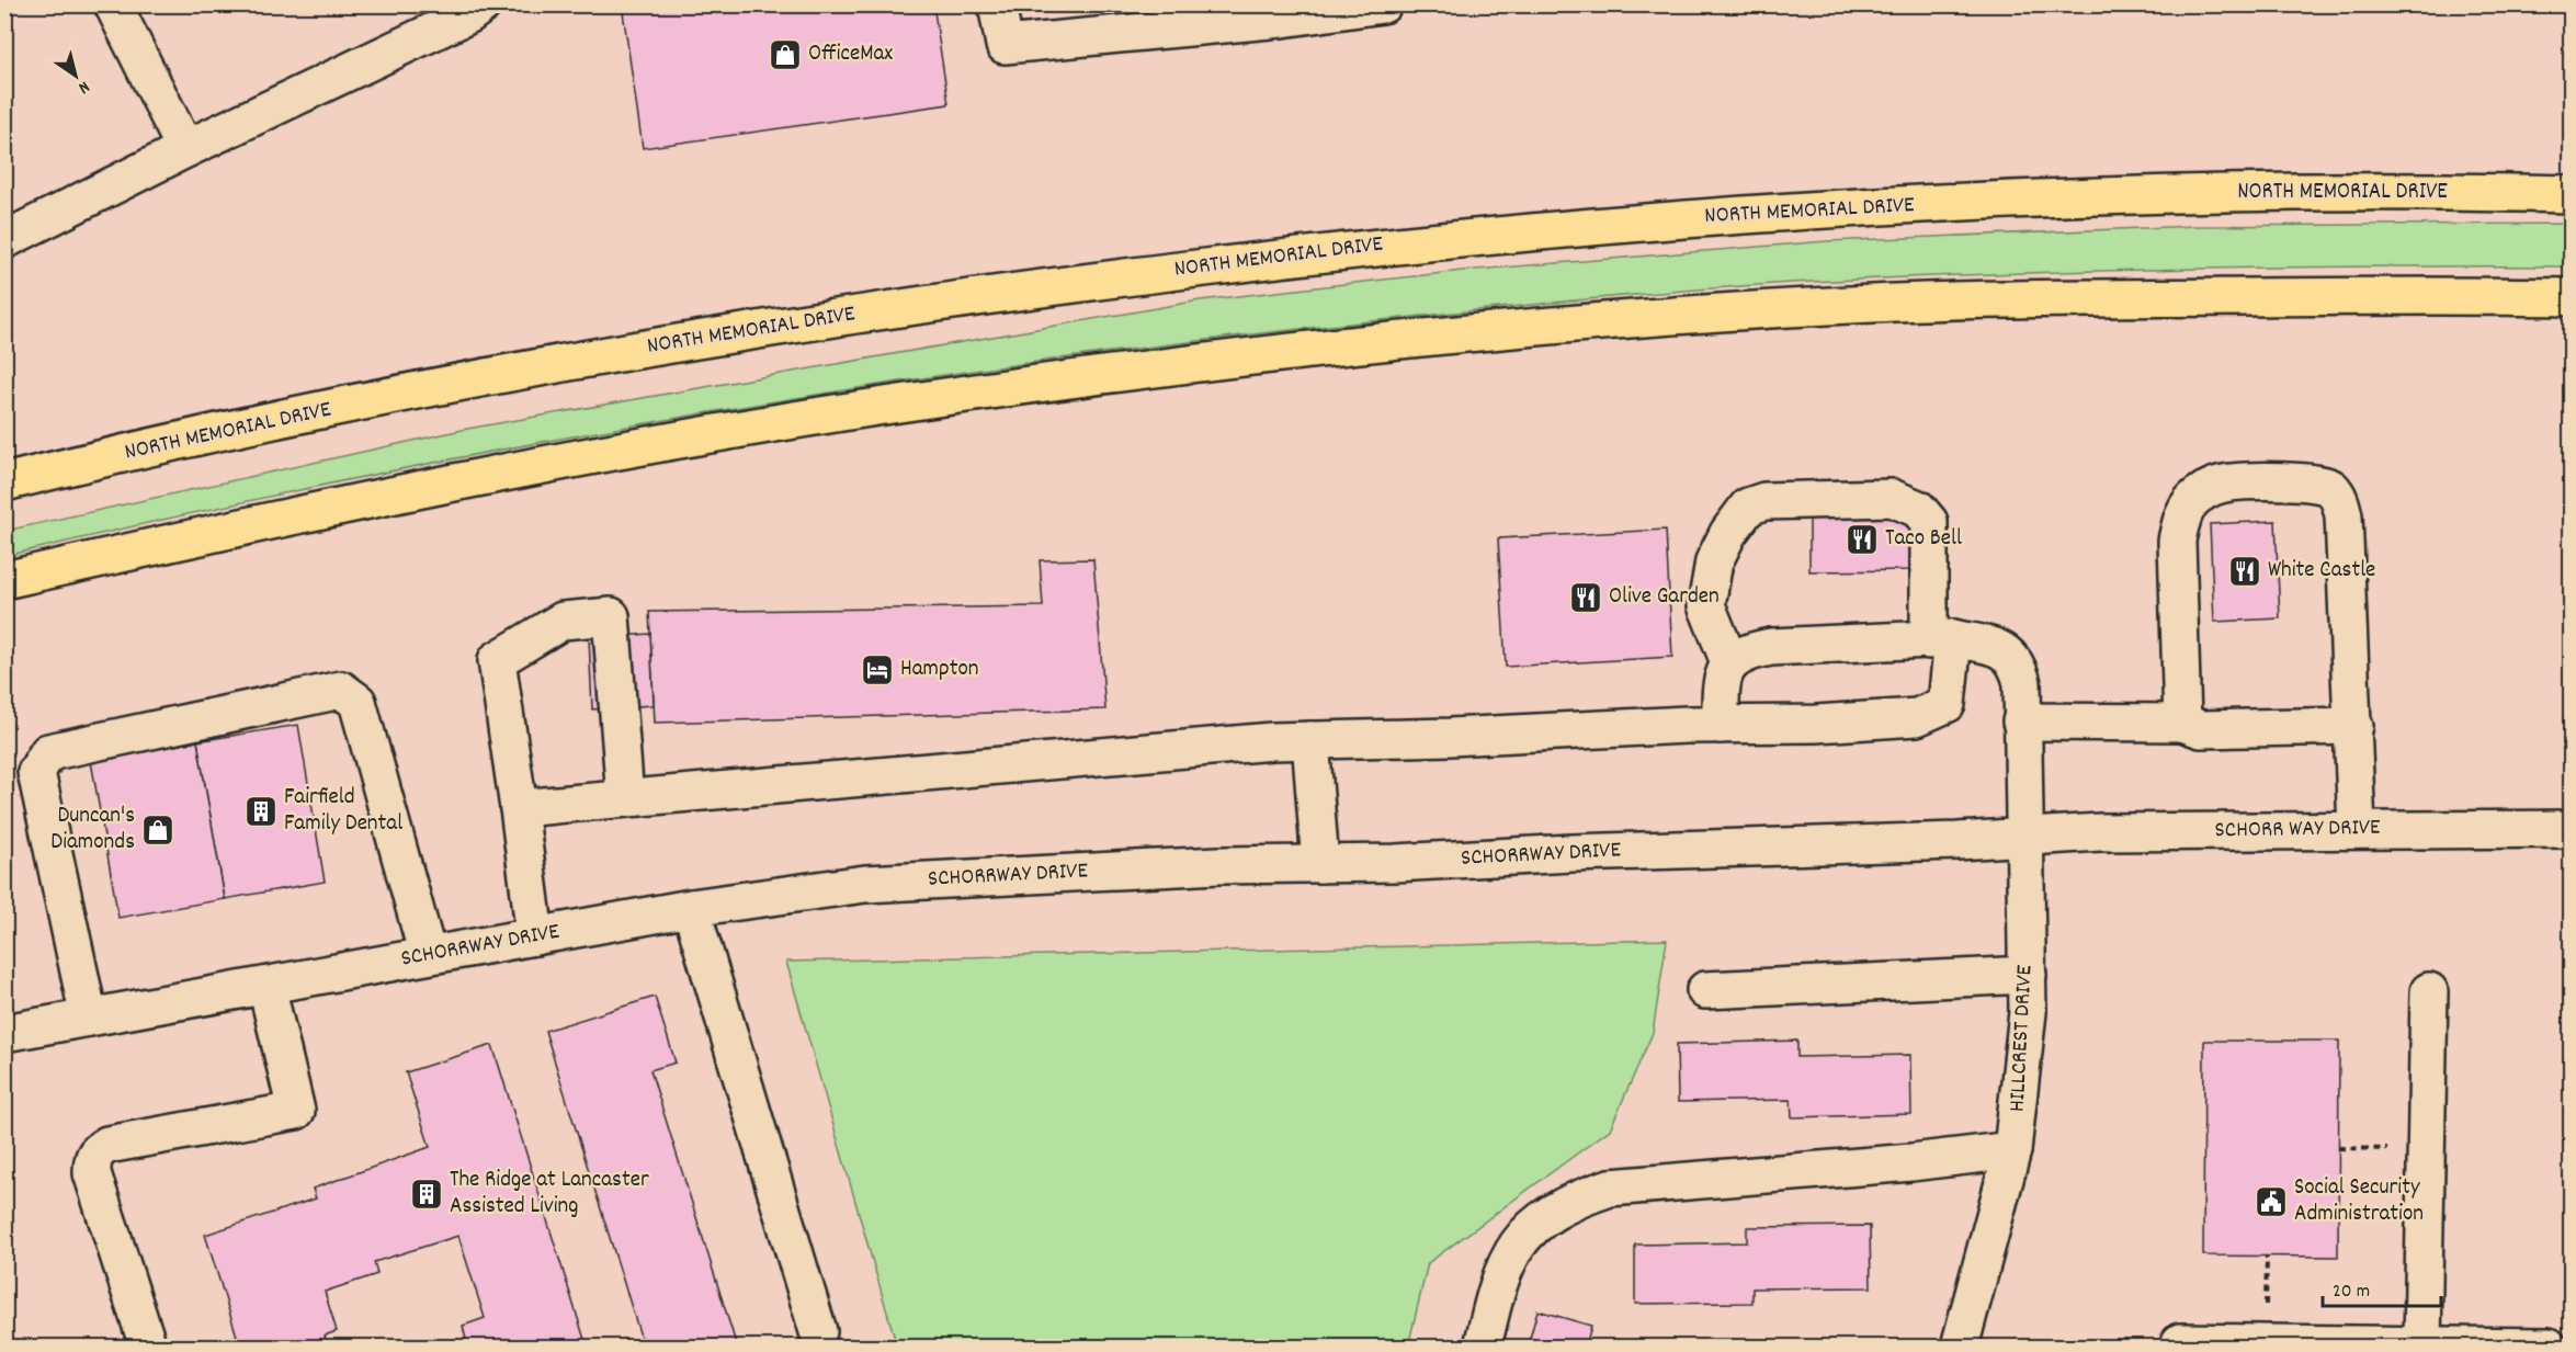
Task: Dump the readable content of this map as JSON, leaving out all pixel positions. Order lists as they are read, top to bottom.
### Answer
{
  "streets": {
    "main road": ["NORTH MEMORIAL DRIVE"],
    "street": ["SCHORR WAY DRIVE", "SCHORRWAY DRIVE", "HILLCREST DRIVE"]
  },
  "crossings": [
    ["SCHORR WAY DRIVE", "SCHORRWAY DRIVE"],
    ["SCHORR WAY DRIVE", "HILLCREST DRIVE"],
    ["SCHORRWAY DRIVE", "HILLCREST DRIVE"]
  ],
  "places": {
    "shop": ["OfficeMax", "Duncan's Diamonds"],
    "restaurant": ["Taco Bell", "White Castle", "Olive Garden"],
    "hotel": ["Hampton"],
    "building": ["Fairfield Family Dental", "The Ridge at Lancaster Assisted Living"],
    "public building": ["Social Security Administration"]
  },
  "scale_bar": "20 m",
  "north": "bottom right"
}
